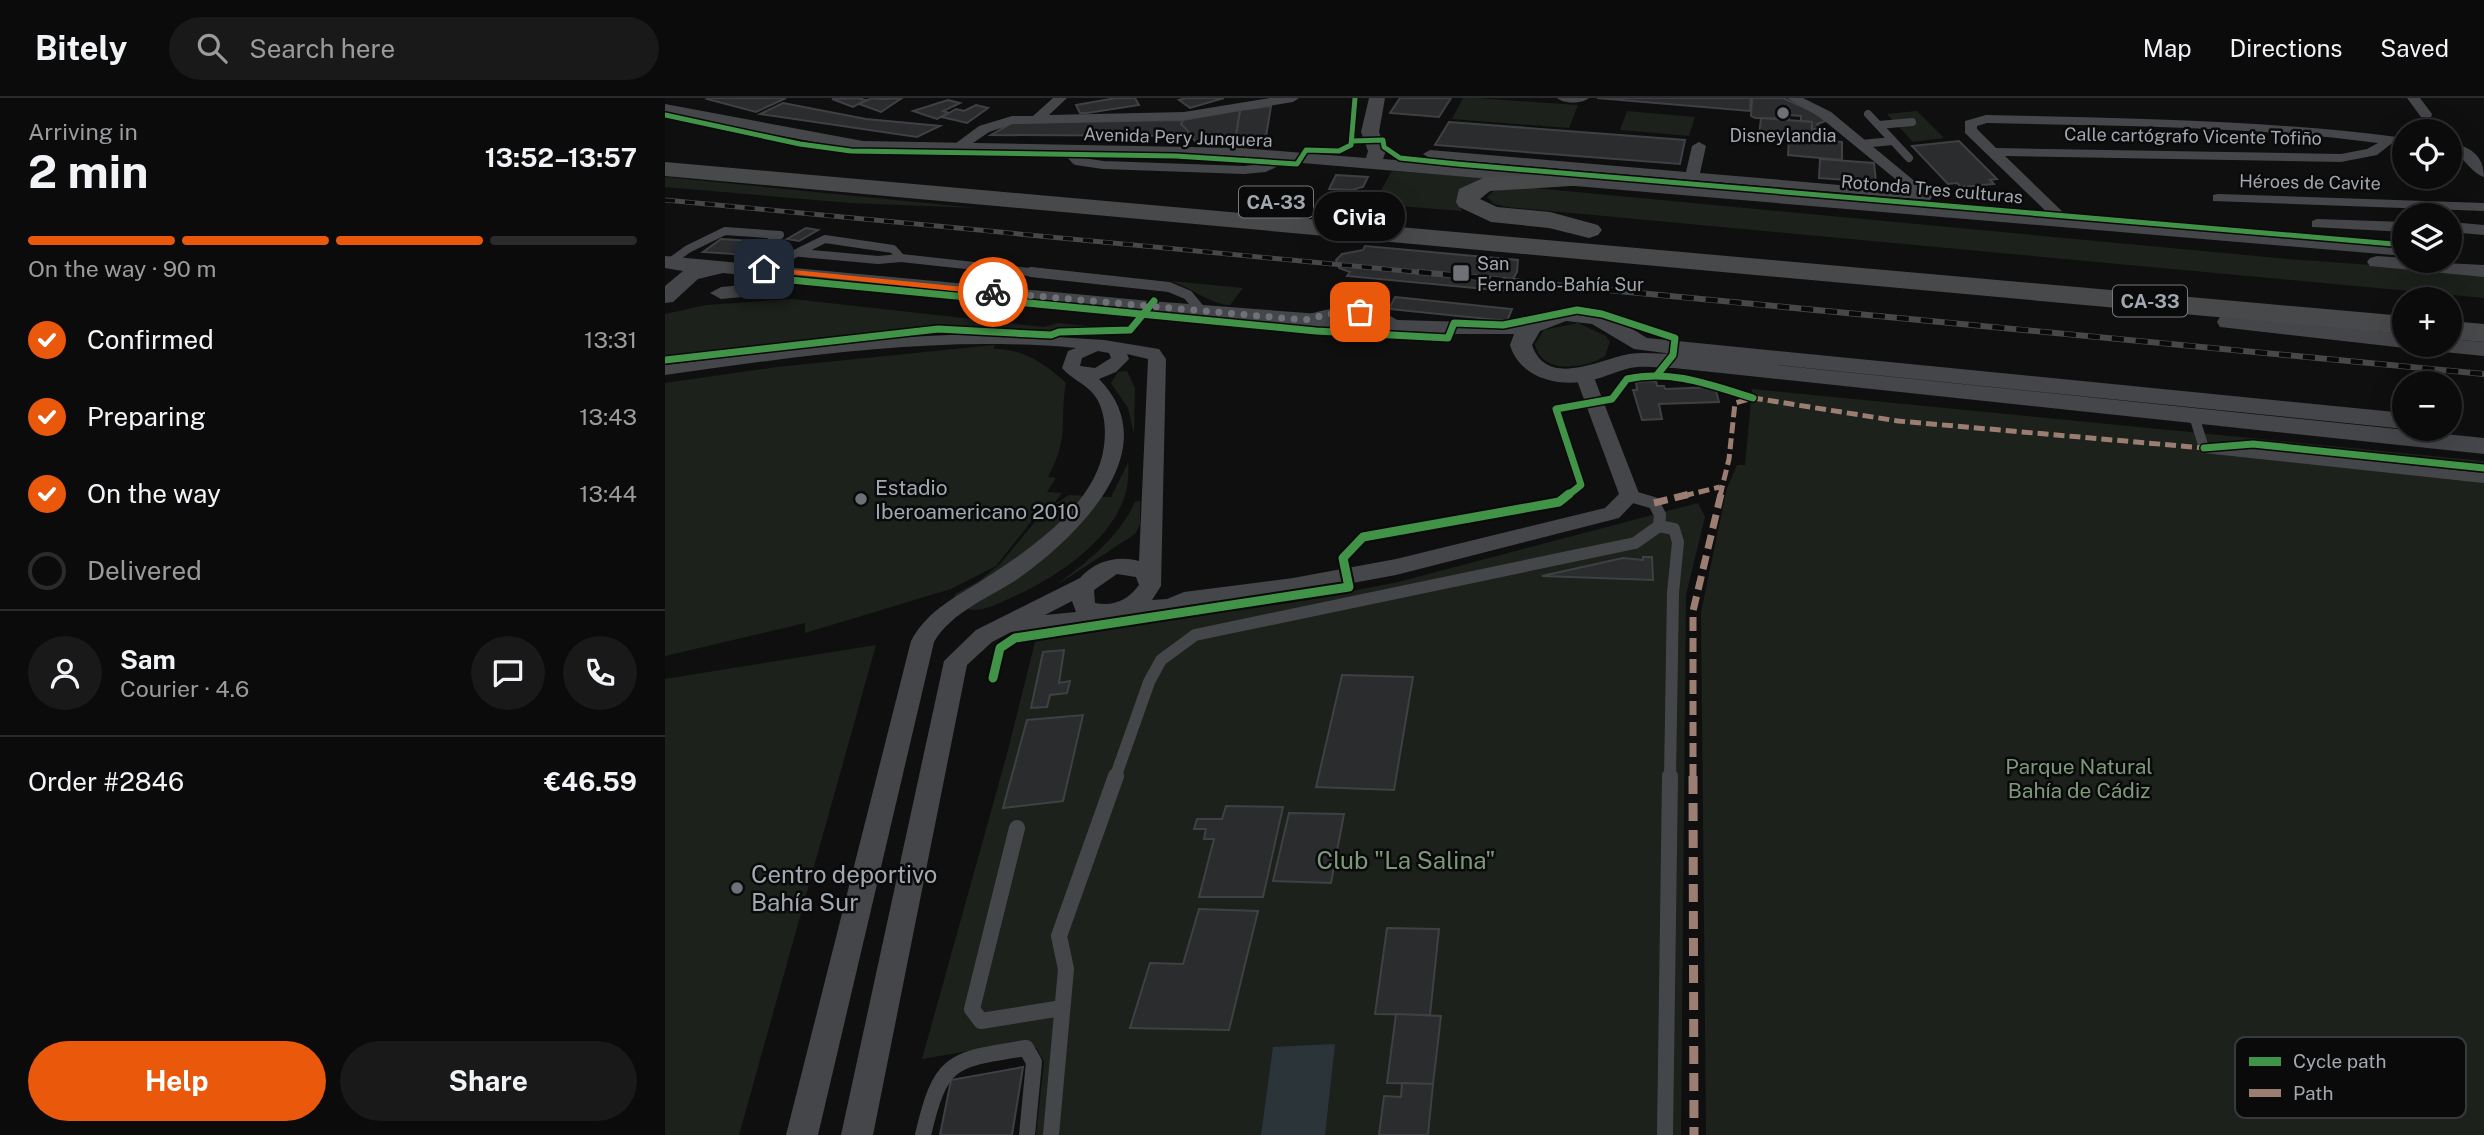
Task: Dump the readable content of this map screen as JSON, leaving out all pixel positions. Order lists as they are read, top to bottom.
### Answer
{
  "streets": {
    "highway": ["CA-33"],
    "street": ["Calle cartógrafo Vicente Tofiño", "Avenida Pery Junquera", "Héroes de Cavite"],
    "cycle path": ["Rotonda Tres culturas"]
  },
  "parks": ["Parque Natural Bahía de Cádiz", "Club \"La Salina\""],
  "places": {
    "other": [
      "Disneylandia",
      "Civia",
      "Estadio Iberoamericano 2010",
      "Centro deportivo Bahía Sur"
    ],
    "transit": ["San Fernando-Bahía Sur"]
  },
  "legend": ["Cycle path", "Path"],
  "page": {
    "header": "Bitely",
    "search": "Search here",
    "nav": ["Map", "Directions", "Saved"],
    "heading": ["2 min", "Arriving in", "13:52–13:57"],
    "panel": [
      "Sam",
      "Courier · 4.6",
      "Order #2846",
      "€46.59"
    ],
    "map_buttons": ["+", "−"],
    "bubble": "Civia",
    "bar": "On the way · 90 m",
    "list": [
      ["Confirmed", "13:31"],
      ["Preparing", "13:43"],
      ["On the way", "13:44"],
      "Delivered"
    ],
    "buttons": ["Help", "Share"]
  }
}
